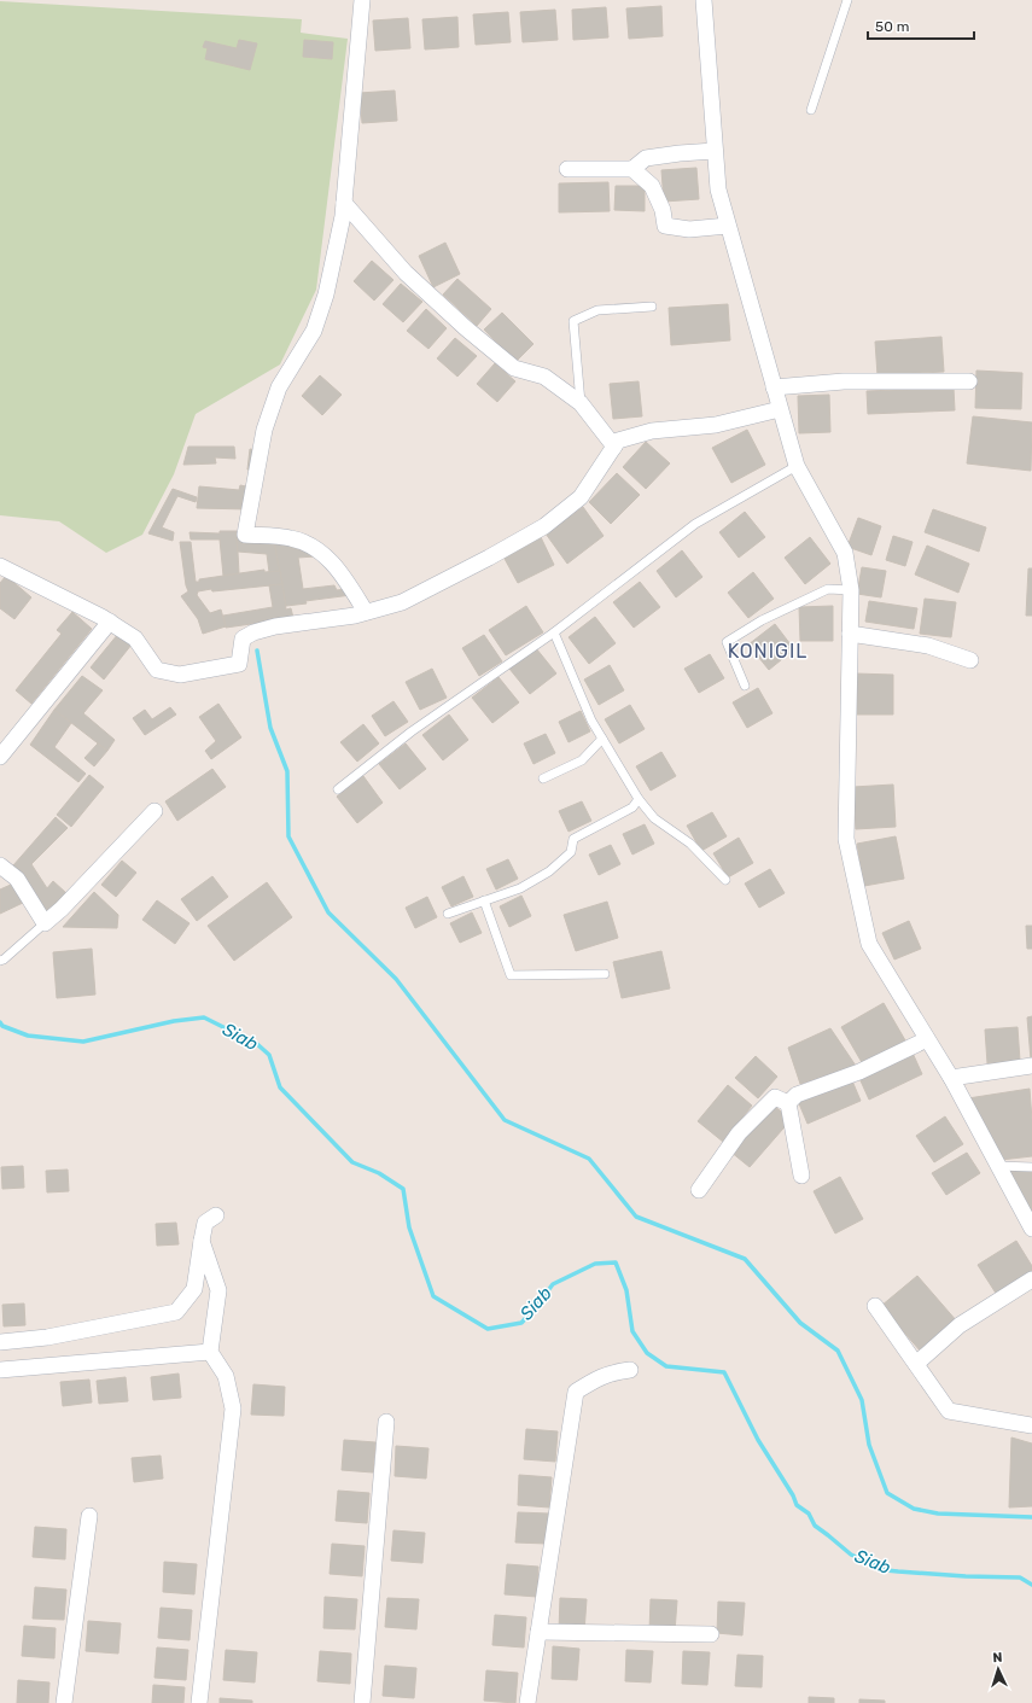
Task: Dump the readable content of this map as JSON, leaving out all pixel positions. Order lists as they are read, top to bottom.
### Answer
{
  "districts": ["KONIGIL"],
  "water": ["Siab"],
  "scale_bar": "50 m",
  "north": "top"
}
